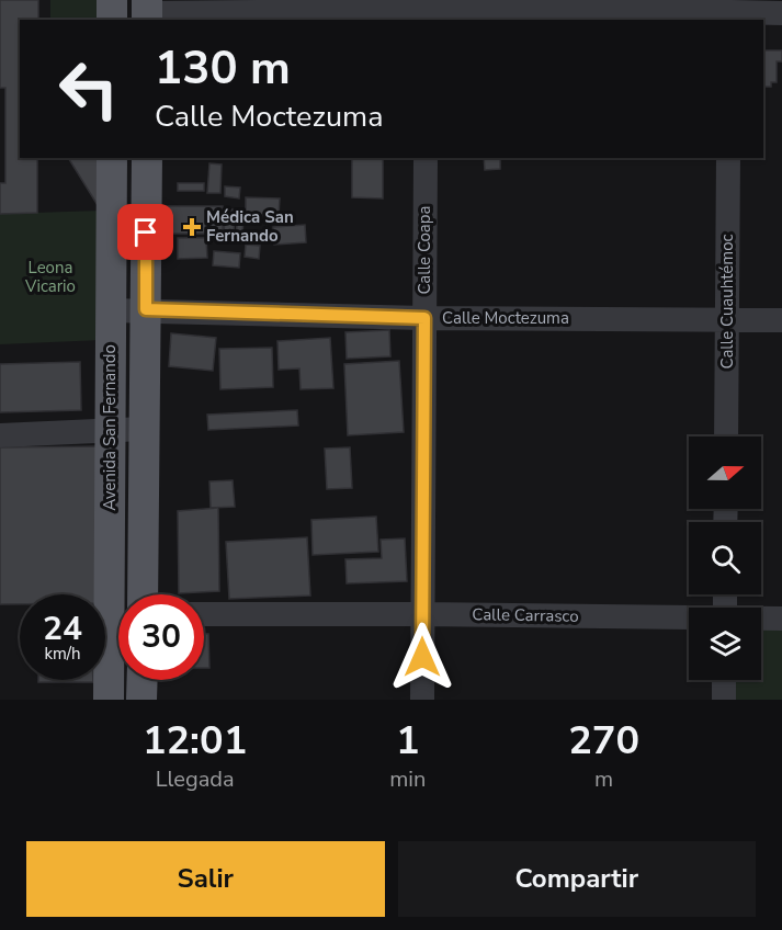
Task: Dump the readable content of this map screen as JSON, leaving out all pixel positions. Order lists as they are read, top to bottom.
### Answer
{
  "streets": {
    "main road": ["Avenida San Fernando"],
    "street": [
      "Calle Coapa",
      "Calle Cuauhtémoc",
      "Calle Moctezuma",
      "Calle Carrasco"
    ]
  },
  "crossings": [
    ["Calle Coapa", "Calle Moctezuma"],
    ["Calle Coapa", "Calle Carrasco"],
    ["Calle Cuauhtémoc", "Calle Moctezuma"],
    ["Calle Moctezuma", "Avenida San Fernando"]
  ],
  "parks": ["Leona Vicario"],
  "places": {
    "health": ["Médica San Fernando"]
  },
  "north": "right",
  "page": {
    "turn": ["130 m", "Calle Moctezuma"],
    "speed": "24 km/h",
    "limit": "30",
    "eta": [
      "12:01",
      "Llegada",
      "1",
      "min",
      "270",
      "m"
    ],
    "buttons": ["Salir", "Compartir"]
  }
}
